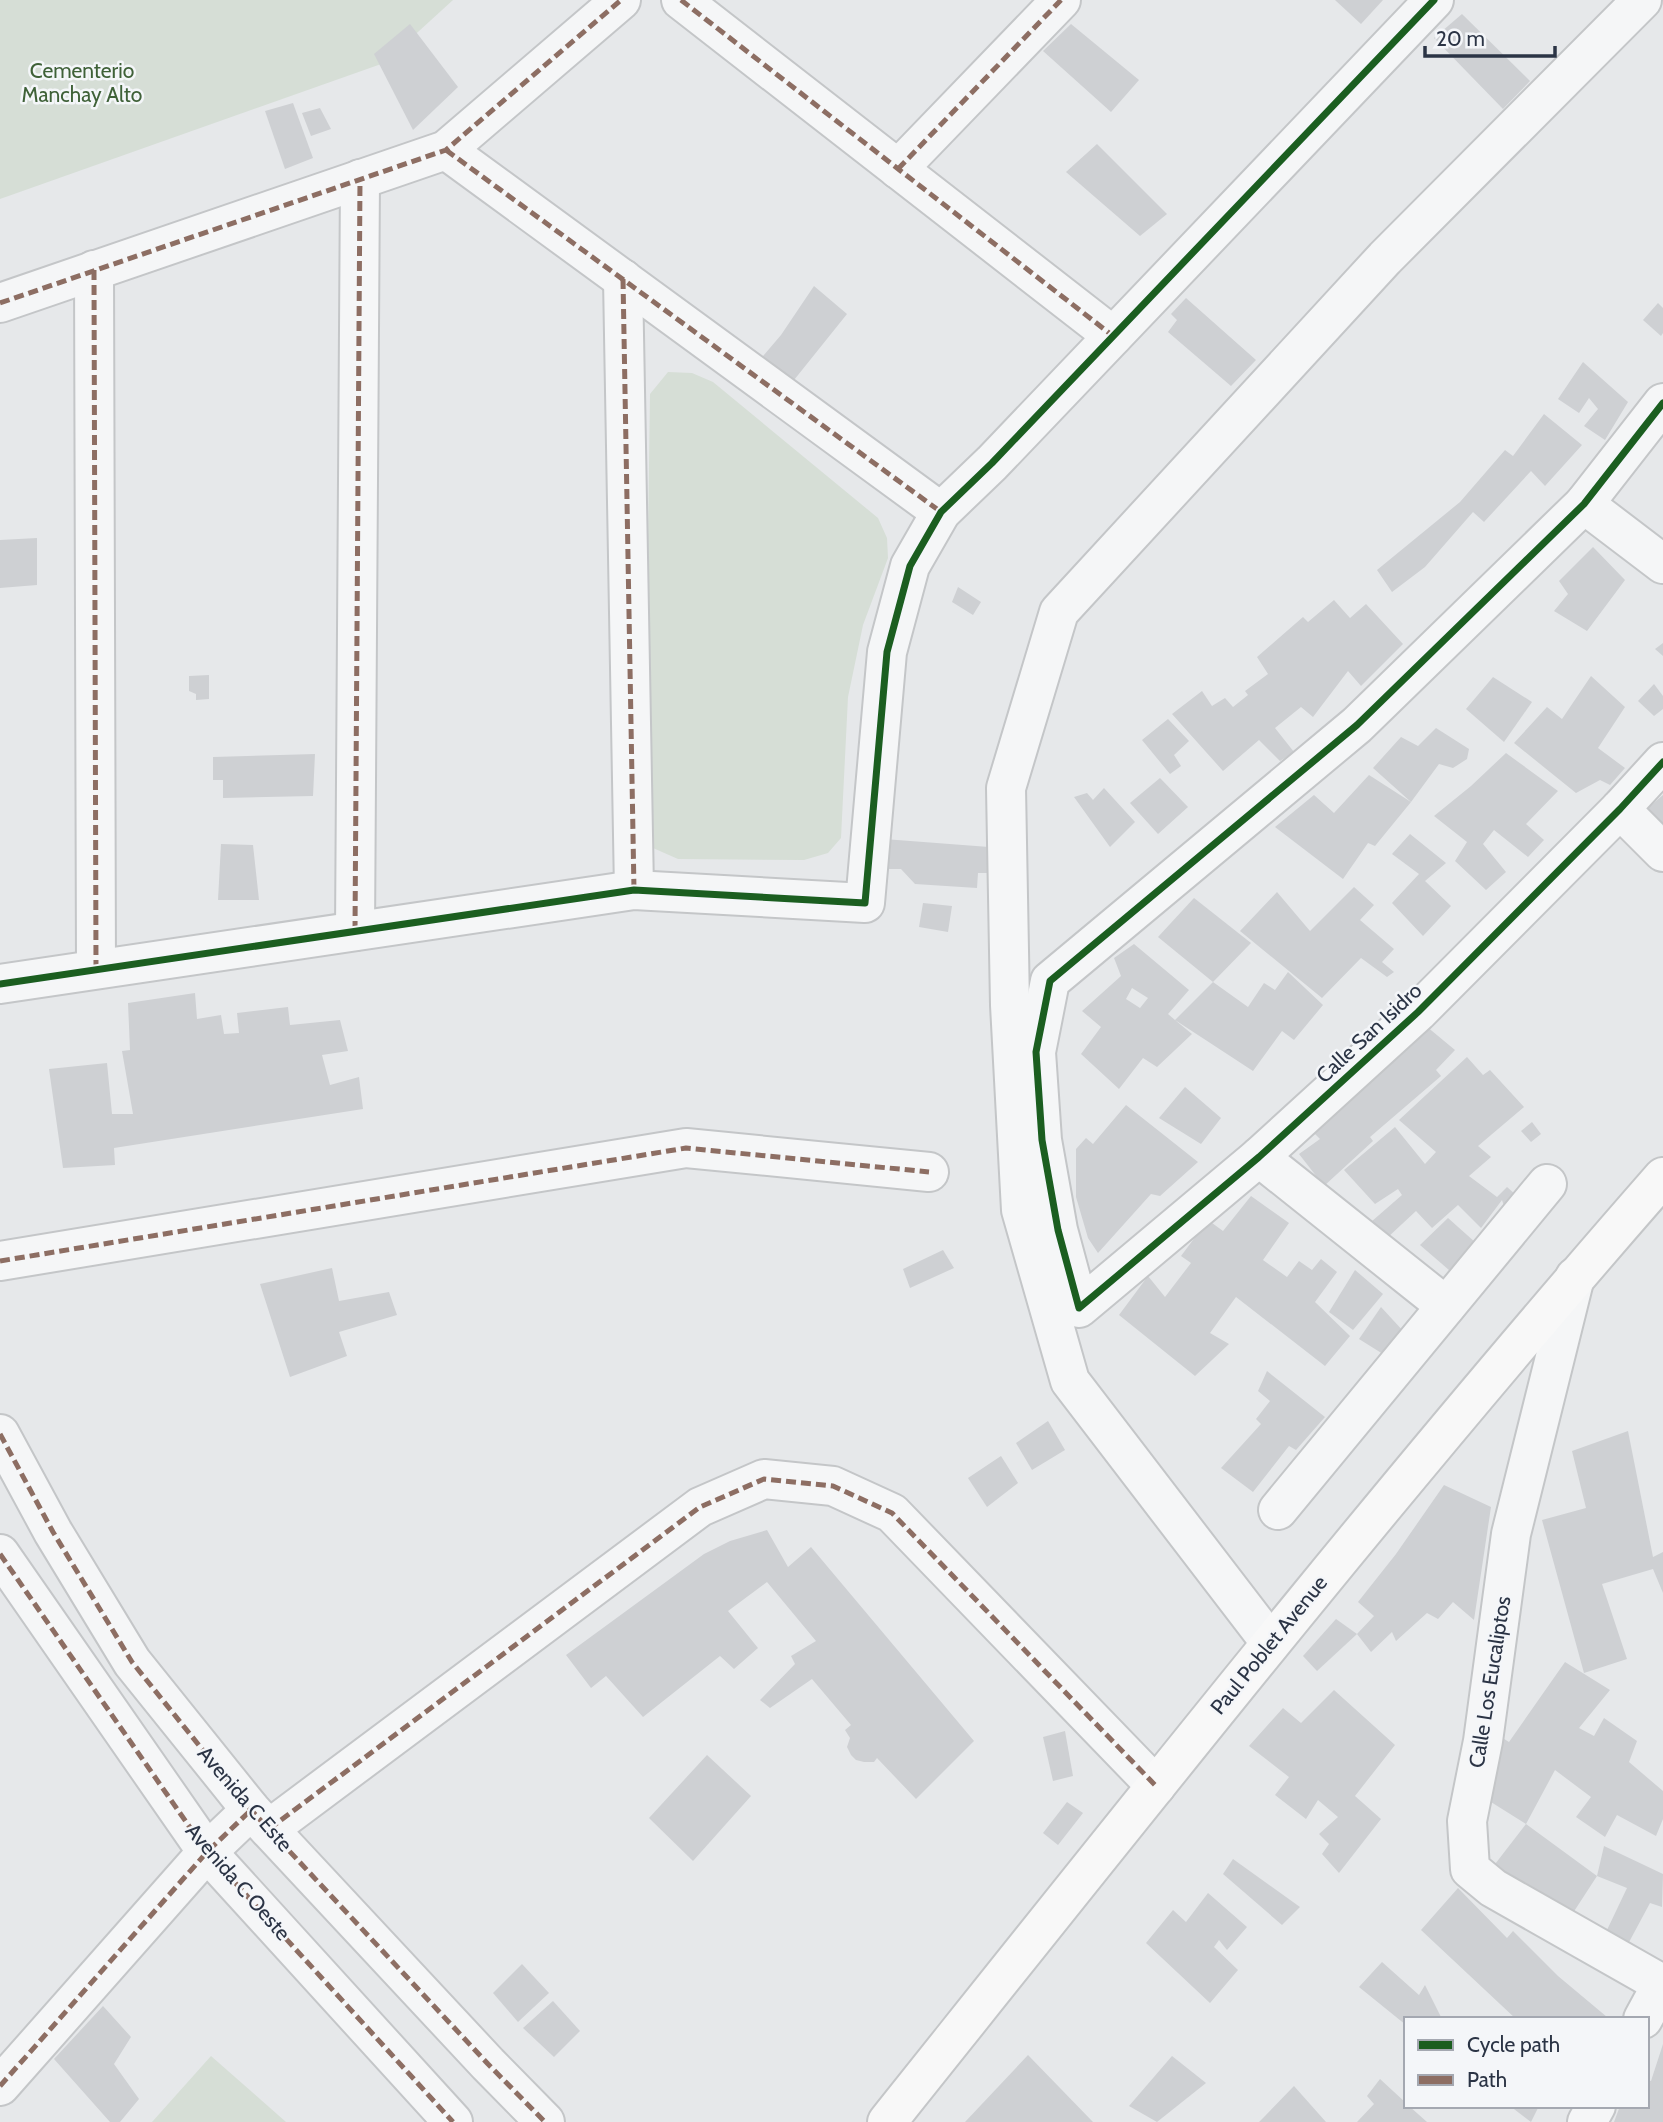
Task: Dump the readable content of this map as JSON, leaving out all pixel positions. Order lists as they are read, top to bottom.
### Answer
{
  "streets": {
    "main road": ["Paul Poblet Avenue"],
    "street": [
      "Calle San Isidro",
      "Calle Los Eucaliptos",
      "Avenida C Este",
      "Avenida C Oeste"
    ]
  },
  "crossings": [
    ["Paul Poblet Avenue", "Calle Los Eucaliptos"]
  ],
  "parks": ["Cementerio Manchay Alto"],
  "legend": ["Cycle path", "Path"],
  "scale_bar": "20 m"
}
